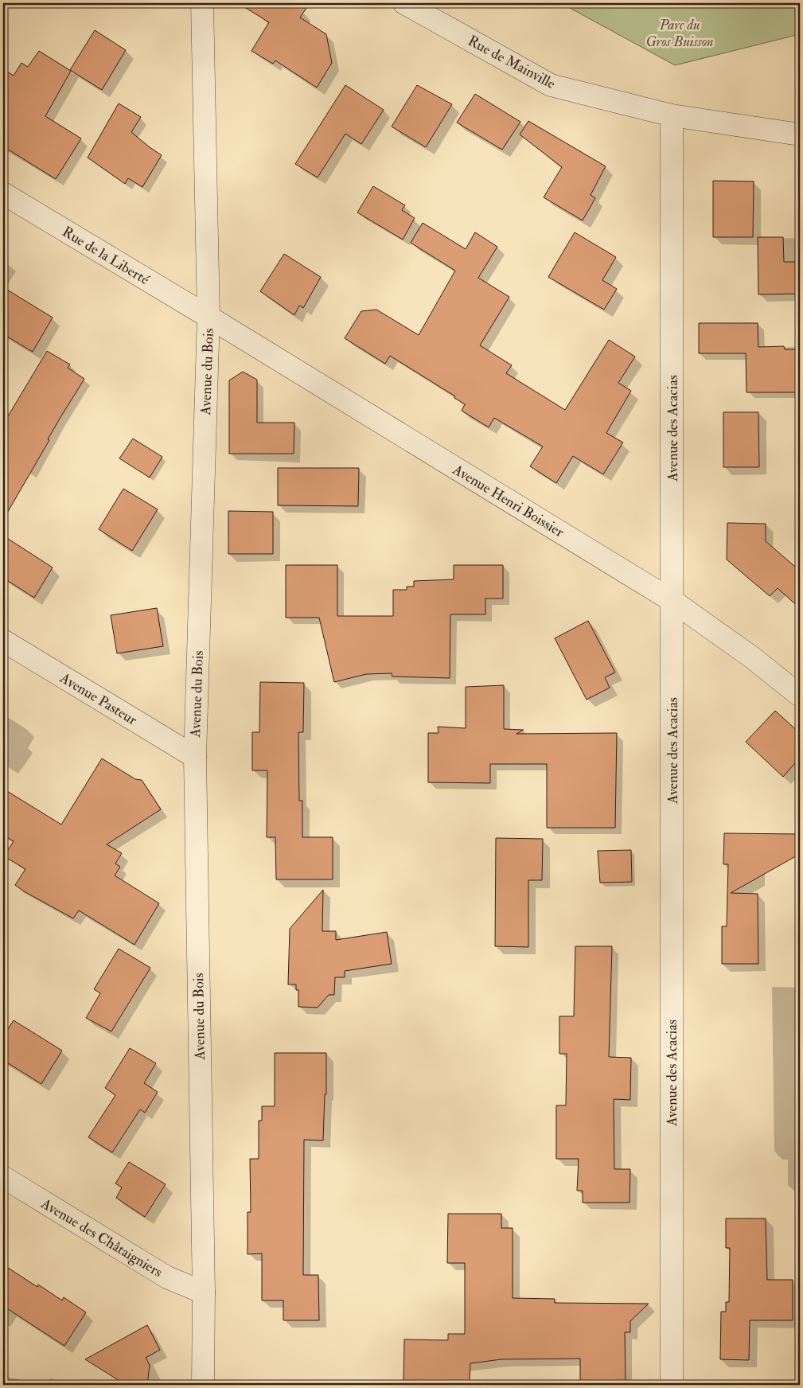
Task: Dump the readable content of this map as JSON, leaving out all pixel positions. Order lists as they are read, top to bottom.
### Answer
{
  "streets": {
    "street": [
      "Rue de Mainville",
      "Rue de la Liberté",
      "Avenue du Bois",
      "Avenue des Acacias",
      "Avenue Henri Boissier",
      "Avenue Pasteur",
      "Avenue des Châtaigniers"
    ]
  },
  "crossings": [
    ["Rue de Mainville", "Avenue des Acacias"],
    ["Rue de la Liberté", "Avenue du Bois"],
    ["Rue de la Liberté", "Avenue Henri Boissier"],
    ["Avenue du Bois", "Avenue Henri Boissier"],
    ["Avenue du Bois", "Avenue Pasteur"],
    ["Avenue du Bois", "Avenue des Châtaigniers"],
    ["Avenue des Acacias", "Avenue Henri Boissier"]
  ],
  "parks": ["Parc du Gros Buisson"]
}
